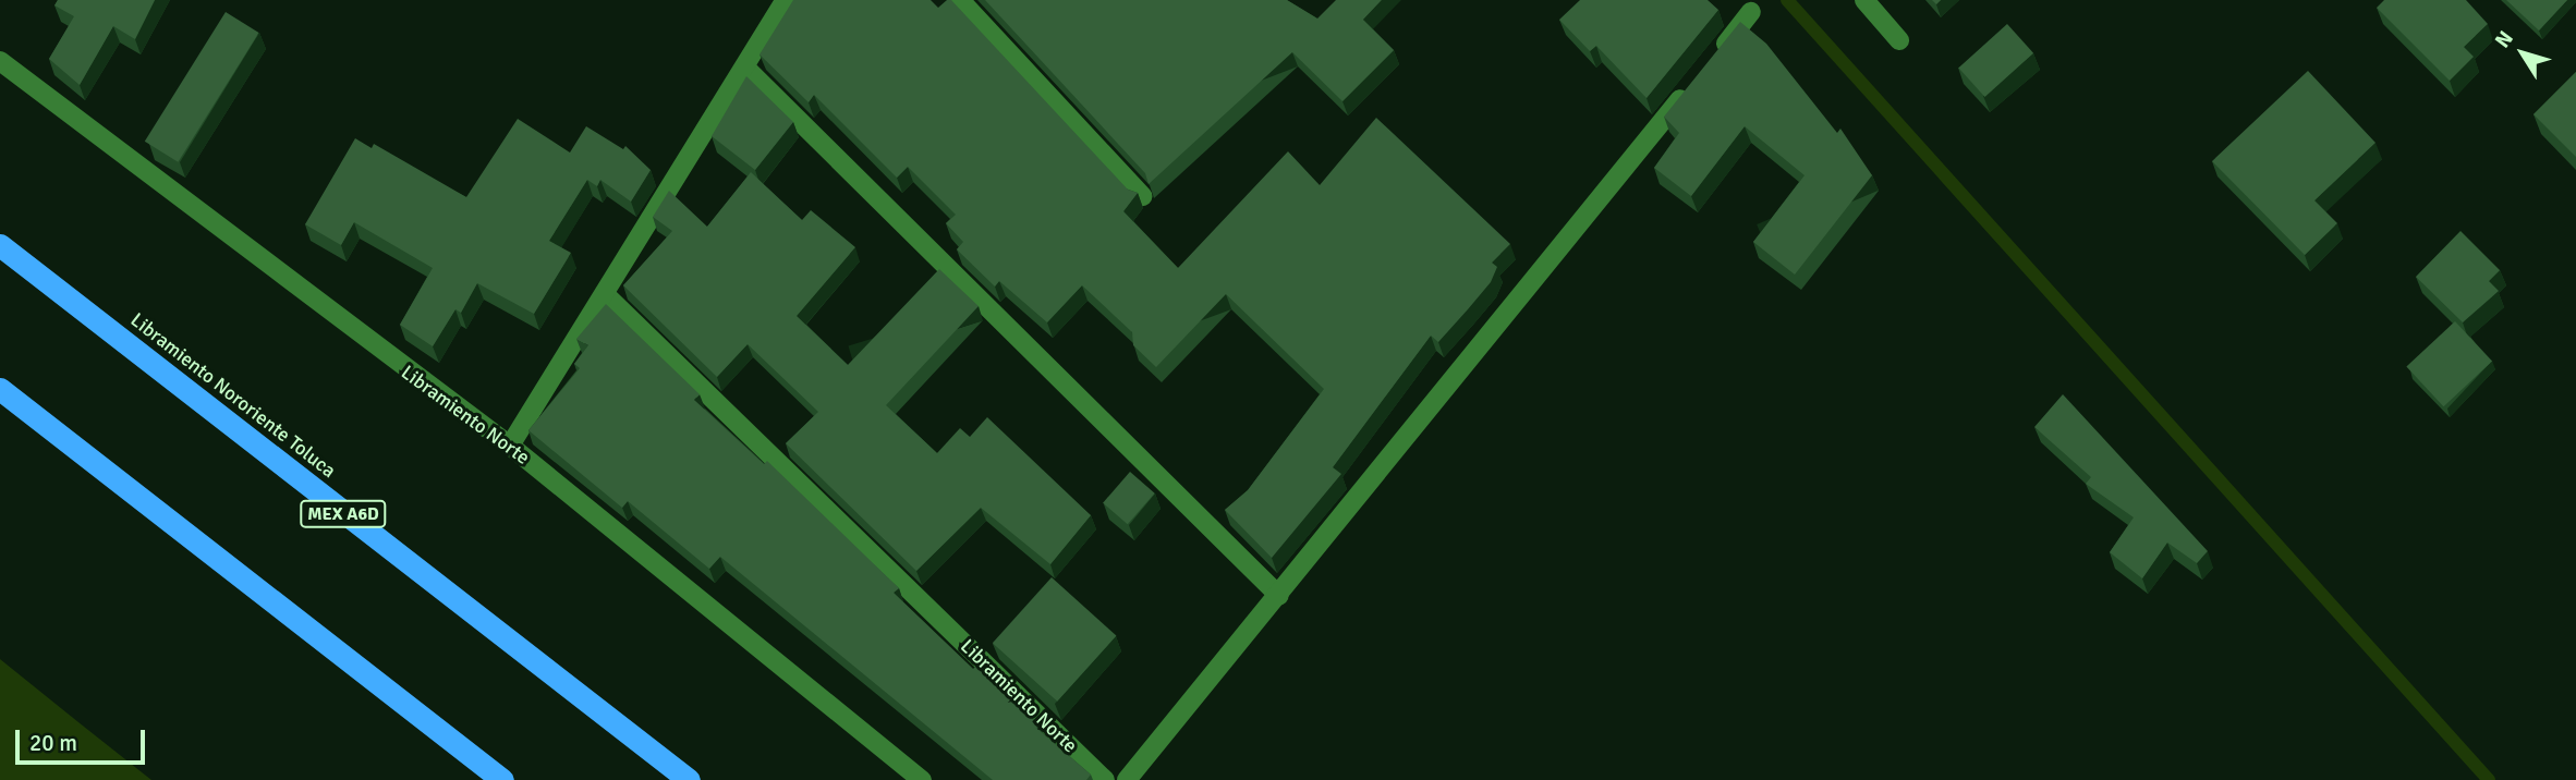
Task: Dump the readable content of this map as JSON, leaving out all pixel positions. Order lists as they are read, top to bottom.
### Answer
{
  "streets": {
    "highway": ["Libramiento Nororiente Toluca", "MEX A6D"],
    "street": ["Libramiento Norte"]
  },
  "scale_bar": "20 m",
  "north": "top left"
}
